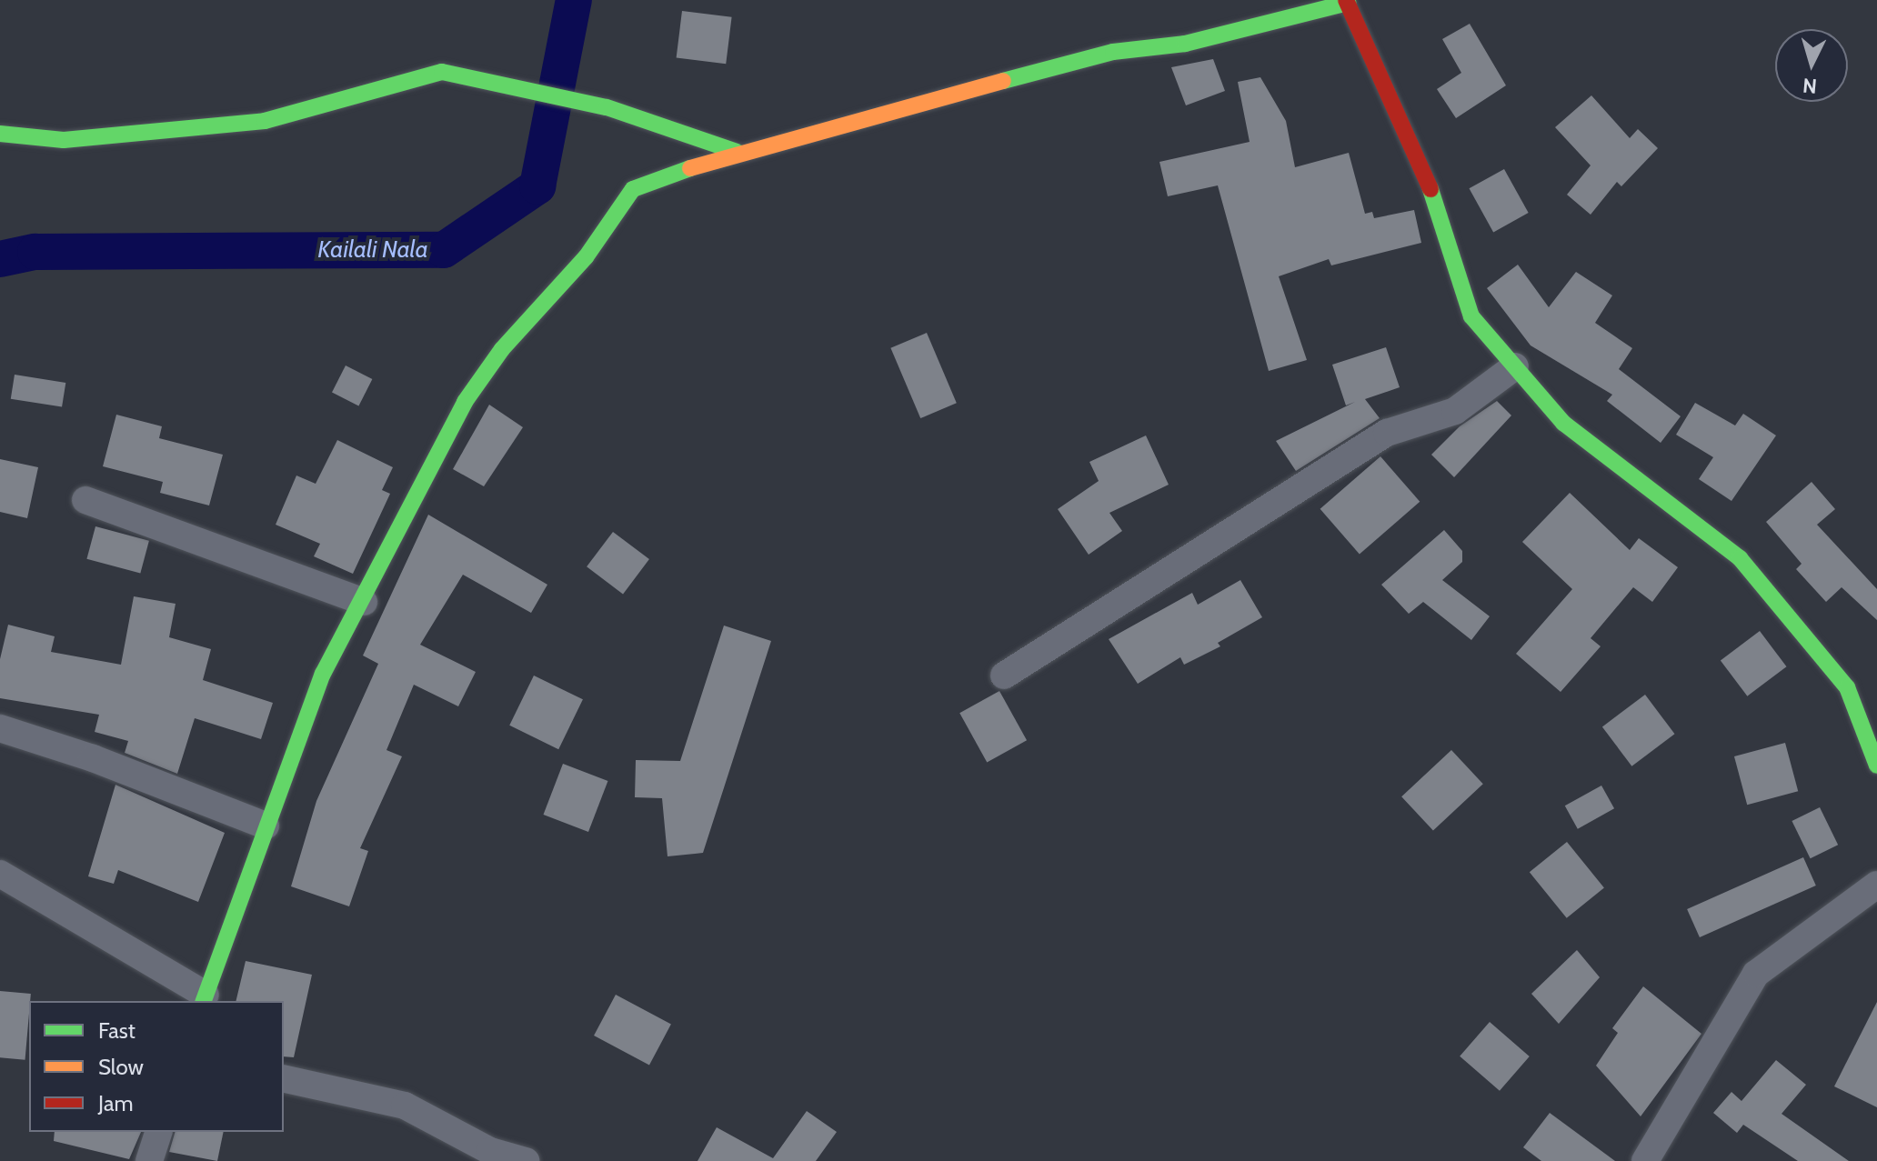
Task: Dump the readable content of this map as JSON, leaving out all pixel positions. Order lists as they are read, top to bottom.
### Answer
{
  "water": ["Kailali Nala"],
  "legend": ["Fast", "Slow", "Jam"],
  "north": "bottom"
}
